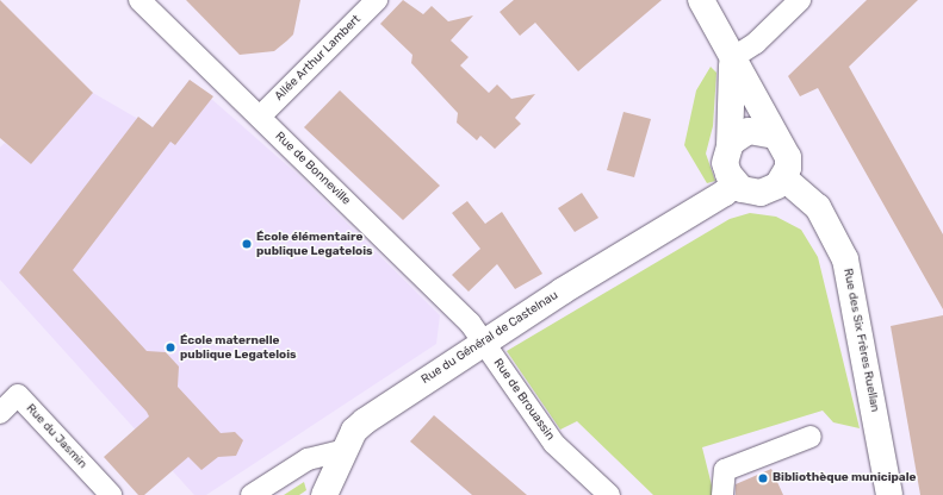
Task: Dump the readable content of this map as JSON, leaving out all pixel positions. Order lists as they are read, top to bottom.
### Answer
{
  "streets": {
    "main road": ["Rue du Général de Castelnau", "Rue des Six Frères Ruellan"],
    "street": [
      "Allée Arthur Lambert",
      "Rue de Bonneville",
      "Rue de Brouassin",
      "Rue du Jasmin"
    ]
  },
  "crossings": [
    ["Allée Arthur Lambert", "Rue de Bonneville"],
    ["Rue de Bonneville", "Rue du Général de Castelnau"],
    ["Rue de Bonneville", "Rue de Brouassin"],
    ["Rue du Général de Castelnau", "Rue des Six Frères Ruellan"],
    ["Rue du Général de Castelnau", "Rue de Brouassin"]
  ],
  "places": ["École élémentaire publique Legatelois", "École maternelle publique Legatelois", "Bibliothèque municipale"]
}
